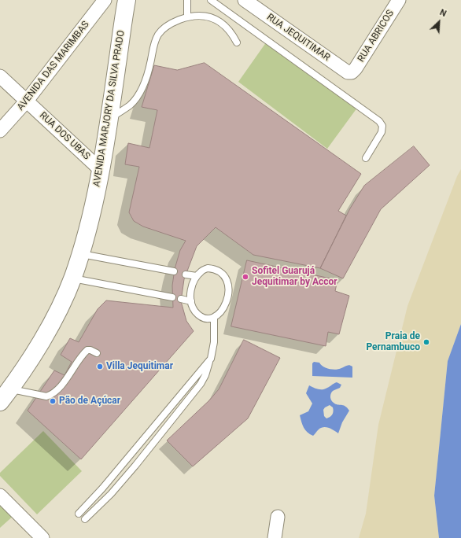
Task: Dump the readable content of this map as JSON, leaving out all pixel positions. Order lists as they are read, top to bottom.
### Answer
{
  "streets": {
    "main road": ["AVENIDA MARJORY DA SILVA PRADO"],
    "street": [
      "RUA ABRICOS",
      "RUA JEQUITIMAR",
      "AVENIDA DAS MARIMBAS",
      "RUA DOS UBAS"
    ]
  },
  "crossings": [
    ["RUA ABRICOS", "RUA JEQUITIMAR"],
    ["AVENIDA DAS MARIMBAS", "RUA DOS UBAS"],
    ["AVENIDA MARJORY DA SILVA PRADO", "RUA DOS UBAS"]
  ],
  "places": [
    "Sofitel Guarujá Jequitimar by Accor",
    "Praia de Pernambuco",
    "Villa Jequitimar",
    "Pão de Açúcar"
  ],
  "north": "top right"
}
